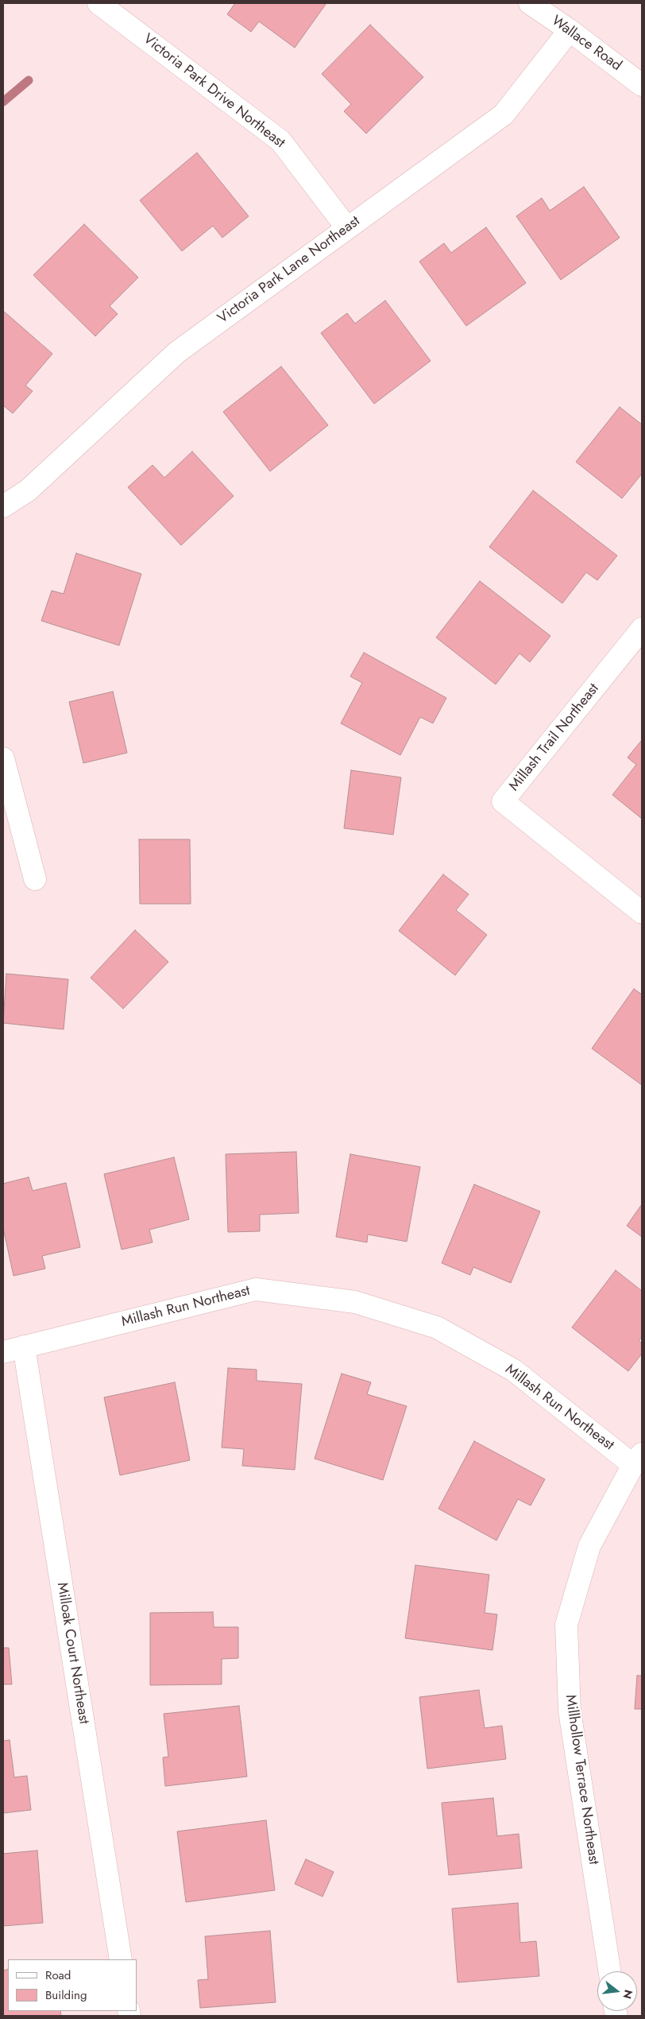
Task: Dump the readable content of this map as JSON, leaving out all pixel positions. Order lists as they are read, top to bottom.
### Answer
{
  "streets": {
    "street": [
      "Wallace Road",
      "Victoria Park Drive Northeast",
      "Victoria Park Lane Northeast",
      "Millash Trail Northeast",
      "Millash Run Northeast",
      "Milloak Court Northeast",
      "Millhollow Terrace Northeast"
    ]
  },
  "crossings": [
    ["Wallace Road", "Victoria Park Lane Northeast"],
    ["Victoria Park Drive Northeast", "Victoria Park Lane Northeast"],
    ["Millash Run Northeast", "Milloak Court Northeast"],
    ["Millash Run Northeast", "Millhollow Terrace Northeast"]
  ],
  "legend": ["Road", "Building"],
  "north": "right"
}
